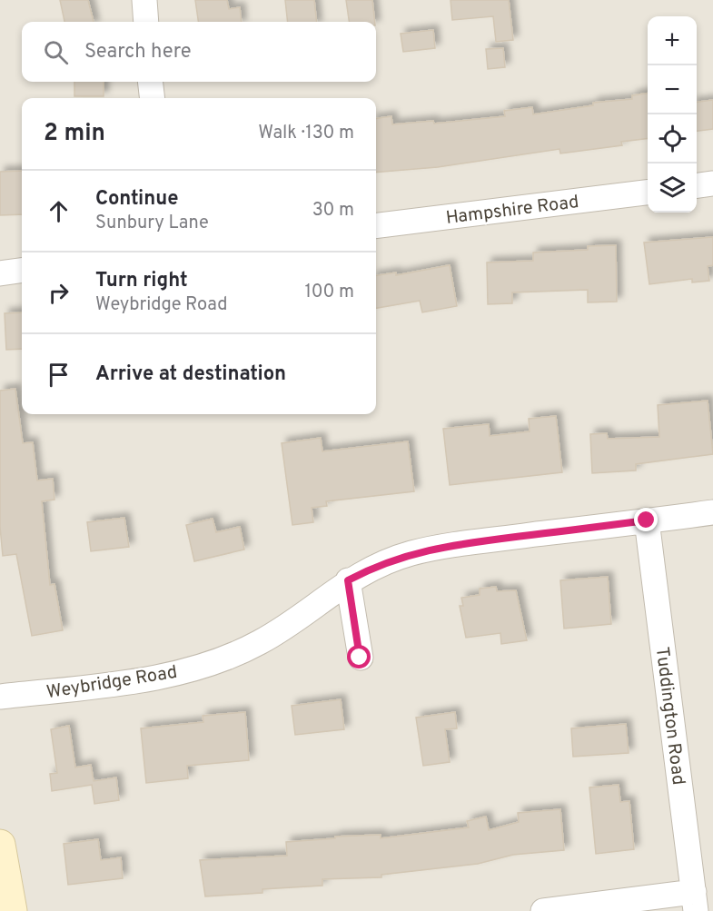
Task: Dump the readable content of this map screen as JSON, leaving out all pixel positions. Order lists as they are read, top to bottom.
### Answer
{
  "streets": {
    "street": ["Hampshire Road", "Weybridge Road", "Tuddington Road"]
  },
  "crossings": [
    ["Weybridge Road", "Tuddington Road"]
  ],
  "page": {
    "map_buttons": ["+", "−"],
    "search": "Search here",
    "heading": ["2 min", "Walk · 130 m"],
    "list": [
      ["Continue", "Sunbury Lane", "30 m"],
      ["Turn right", "Weybridge Road", "100 m"],
      "Arrive at destination"
    ]
  }
}
